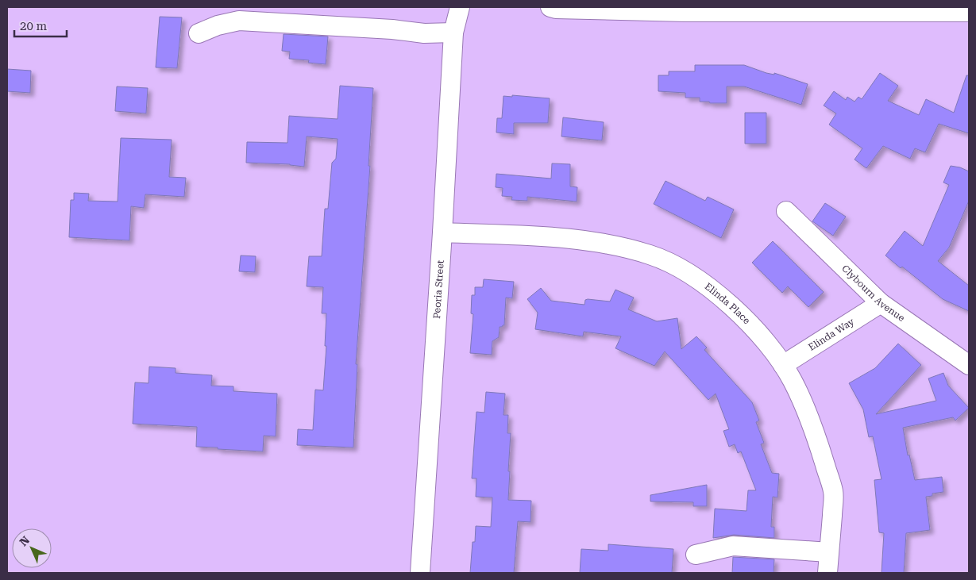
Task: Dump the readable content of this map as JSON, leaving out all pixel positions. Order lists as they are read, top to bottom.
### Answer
{
  "streets": {
    "street": [
      "Peoria Street",
      "Clybourn Avenue",
      "Elinda Place",
      "Elinda Way"
    ]
  },
  "crossings": [
    ["Peoria Street", "Elinda Place"],
    ["Clybourn Avenue", "Elinda Way"],
    ["Elinda Place", "Elinda Way"]
  ],
  "scale_bar": "20 m",
  "north": "top left"
}
